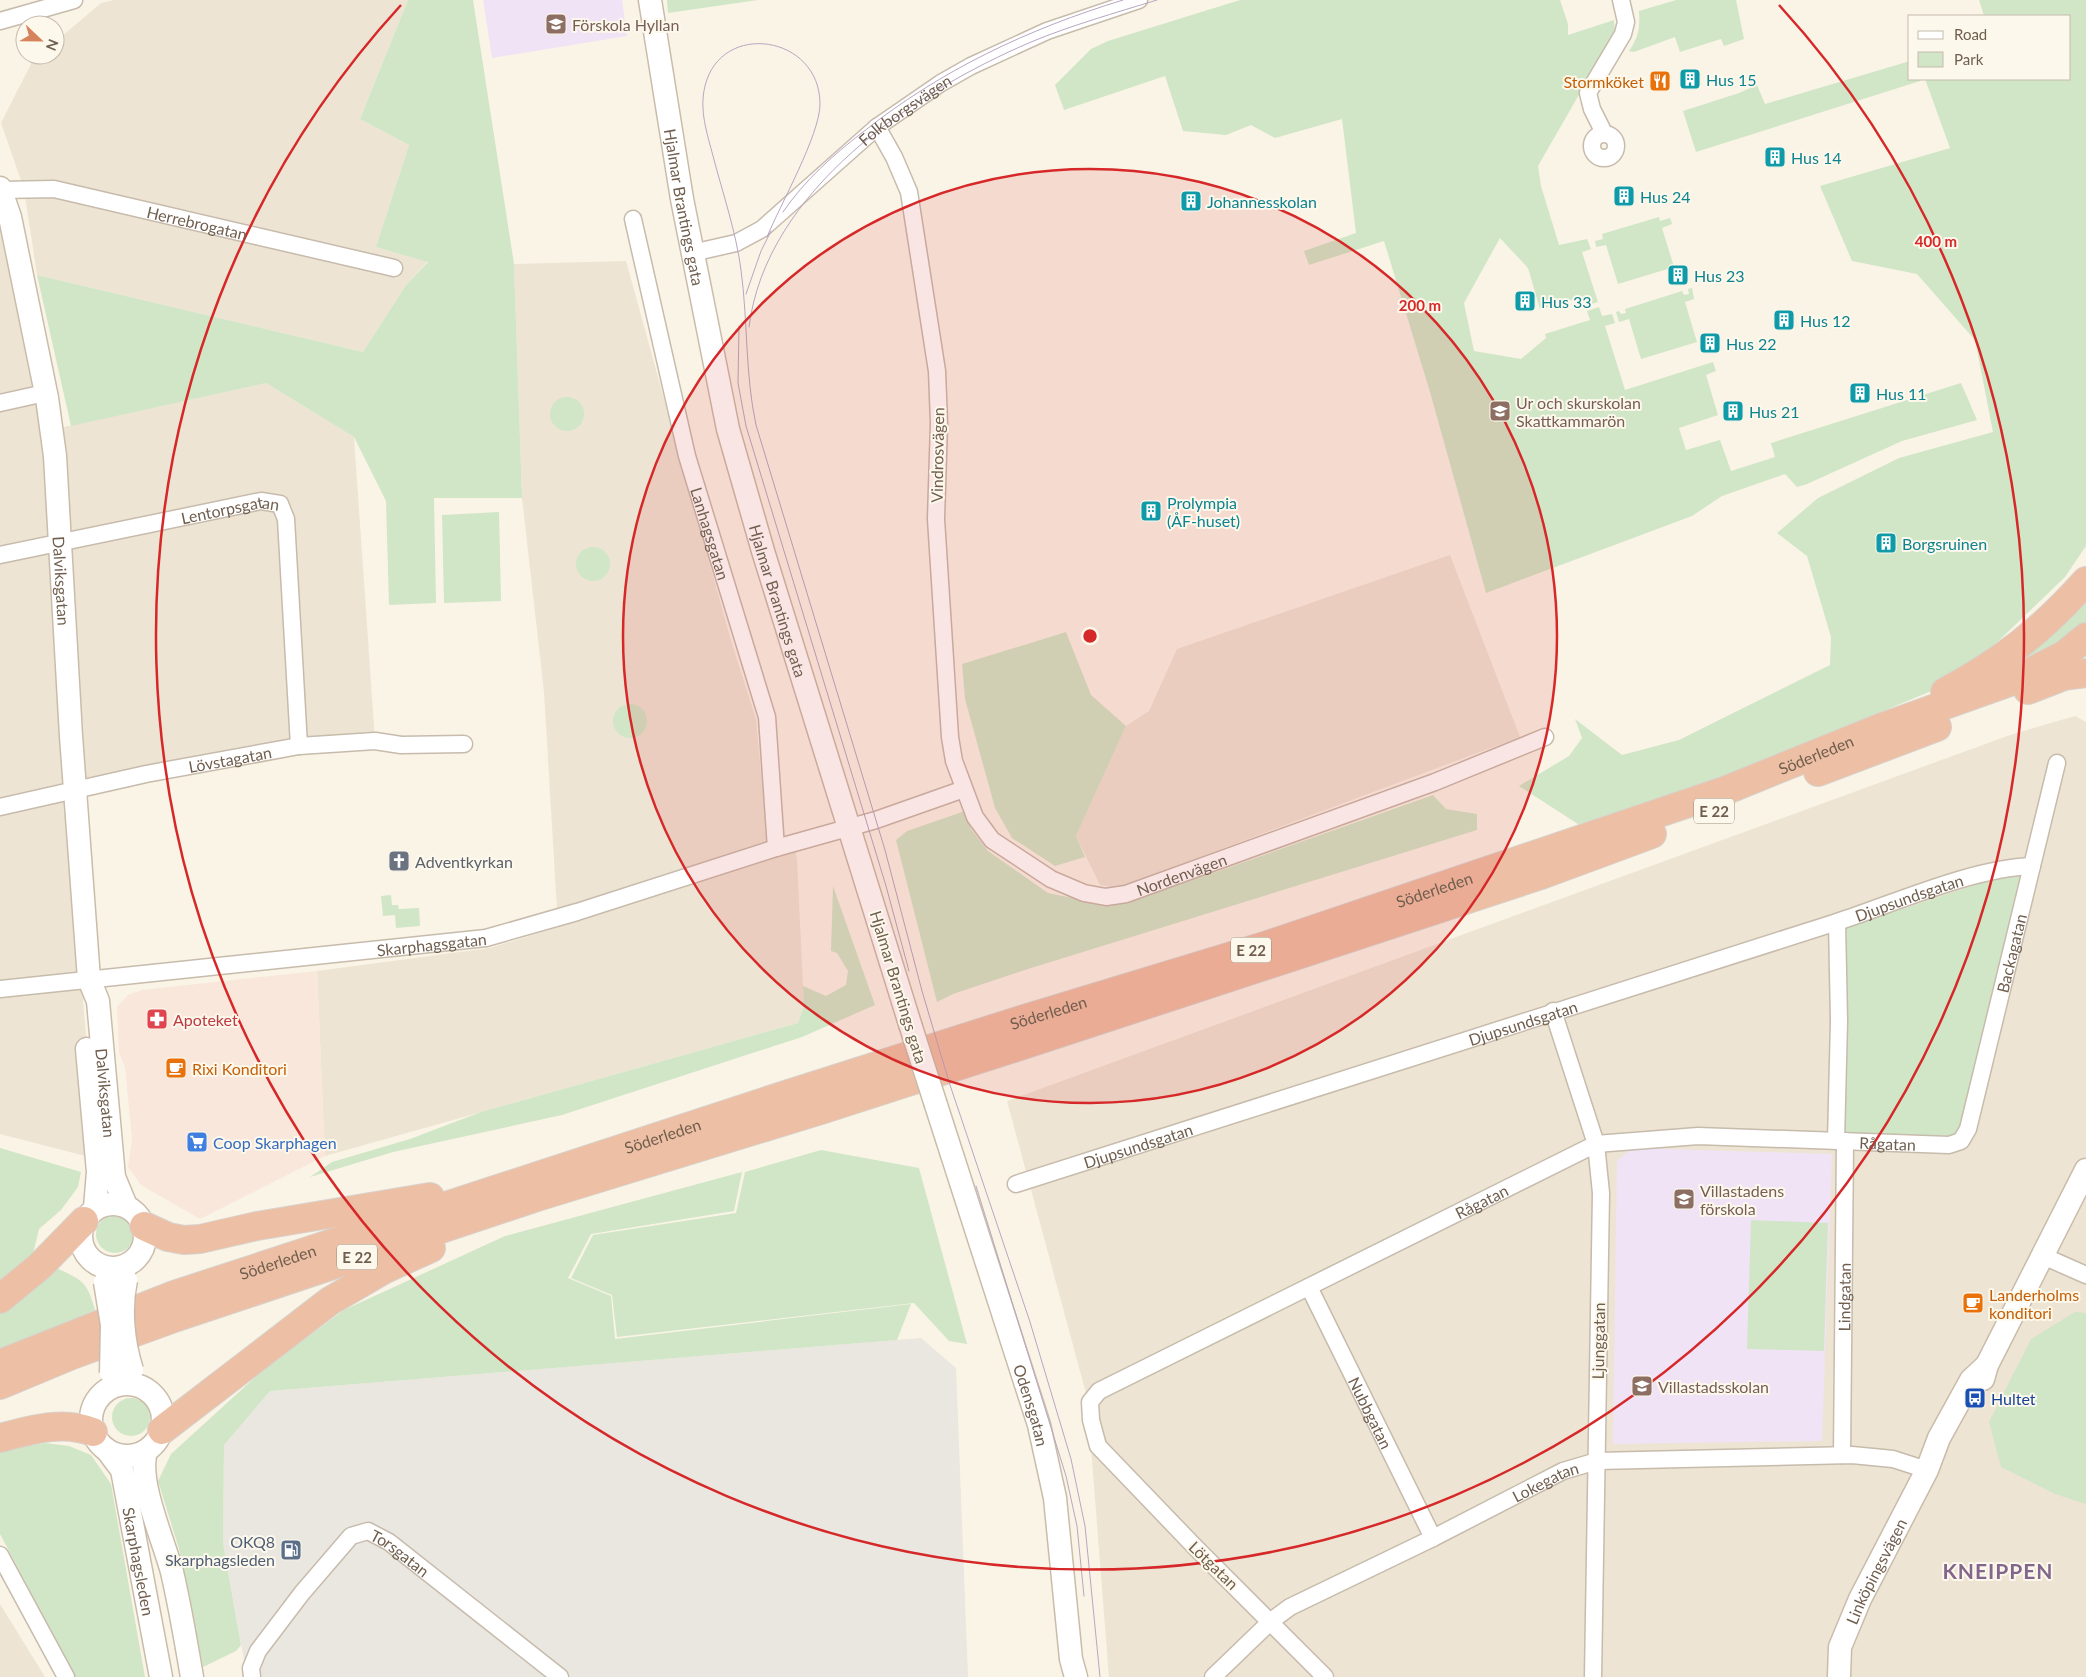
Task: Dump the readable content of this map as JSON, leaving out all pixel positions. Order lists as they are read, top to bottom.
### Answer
{
  "streets": {
    "highway": ["Söderleden", "E 22"],
    "street": [
      "Folkborgsvägen",
      "Hjalmar Brantings gata",
      "Herrebrogatan",
      "Vindrosvägen",
      "Lentorpsgatan",
      "Lanhagsgatan",
      "Dalviksgatan",
      "Lövstagatan",
      "Nordenvägen",
      "Djupsundsgatan",
      "Skarphagsgatan",
      "Backagatan",
      "Rågatan",
      "Lindgatan",
      "Ljunggatan",
      "Odensgatan",
      "Nubbgatan",
      "Lokegatan",
      "Torsgatan",
      "Skarphagsleden",
      "Lötgatan",
      "Linköpingsvägen"
    ]
  },
  "crossings": [
    ["Folkborgsvägen", "Hjalmar Brantings gata"],
    ["Folkborgsvägen", "Vindrosvägen"],
    ["Hjalmar Brantings gata", "Skarphagsgatan"],
    ["Hjalmar Brantings gata", "Odensgatan"],
    ["Herrebrogatan", "Dalviksgatan"],
    ["Vindrosvägen", "Nordenvägen"],
    ["Lentorpsgatan", "Dalviksgatan"],
    ["Lentorpsgatan", "Lövstagatan"],
    ["Lanhagsgatan", "Skarphagsgatan"],
    ["Dalviksgatan", "Lövstagatan"],
    ["Dalviksgatan", "Skarphagsgatan"],
    ["Söderleden", "E 22"],
    ["Djupsundsgatan", "Backagatan"],
    ["Djupsundsgatan", "Lindgatan"],
    ["Djupsundsgatan", "Ljunggatan"],
    ["Backagatan", "Rågatan"],
    ["Rågatan", "Lindgatan"],
    ["Rågatan", "Ljunggatan"],
    ["Rågatan", "Nubbgatan"],
    ["Rågatan", "Lötgatan"],
    ["Lindgatan", "Lokegatan"],
    ["Ljunggatan", "Lokegatan"],
    ["Nubbgatan", "Lokegatan"],
    ["Lokegatan", "Lötgatan"],
    ["Lokegatan", "Linköpingsvägen"]
  ],
  "districts": ["KNEIPPEN"],
  "places": {
    "school or university": [
      "Förskola Hyllan",
      "Ur och skurskolan Skattkammarön",
      "Villastadens förskola",
      "Villastadsskolan"
    ],
    "building": [
      "Hus 15",
      "Hus 14",
      "Hus 24",
      "Johannesskolan",
      "Hus 23",
      "Hus 33",
      "Hus 12",
      "Hus 22",
      "Hus 11",
      "Hus 21",
      "Prolympia (ÅF-huset)",
      "Borgsruinen"
    ],
    "restaurant": ["Stormköket"],
    "church": ["Adventkyrkan"],
    "pharmacy": ["Apoteket"],
    "cafe": ["Rixi Konditori", "Landerholms konditori"],
    "supermarket": ["Coop Skarphagen"],
    "bus stop": ["Hultet"],
    "fuel station": ["OKQ8 Skarphagsleden"]
  },
  "legend": ["Road", "Park"],
  "north": "right",
  "rings": ["400 m", "200 m"]
}
